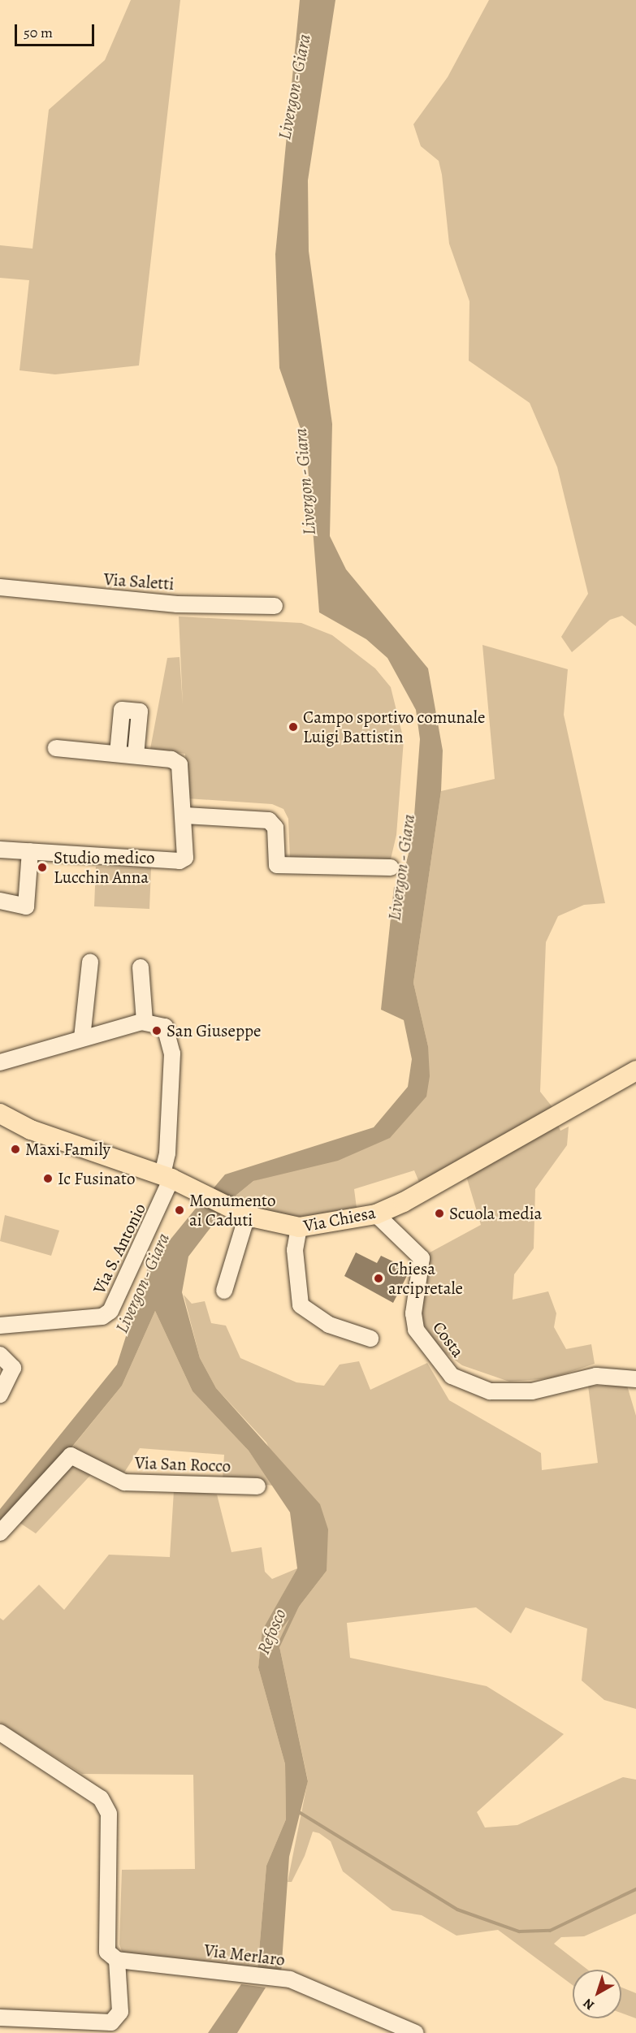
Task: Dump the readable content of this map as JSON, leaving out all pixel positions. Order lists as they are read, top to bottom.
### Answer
{
  "streets": {
    "main road": ["Via Chiesa"],
    "street": [
      "Via Saletti",
      "Via S. Antonio",
      "Costa",
      "Via San Rocco",
      "Via Merlaro"
    ]
  },
  "crossings": [
    ["Via Chiesa", "Via S. Antonio"],
    ["Via Chiesa", "Costa"]
  ],
  "water": ["Livergon - Giara", "Refosco"],
  "places": [
    "Campo sportivo comunale Luigi Battistin",
    "Studio medico Lucchin Anna",
    "San Giuseppe",
    "Maxi Family",
    "Ic Fusinato",
    "Monumento ai Caduti",
    "Scuola media",
    "Chiesa arcipretale"
  ],
  "scale_bar": "50 m",
  "north": "bottom left"
}
